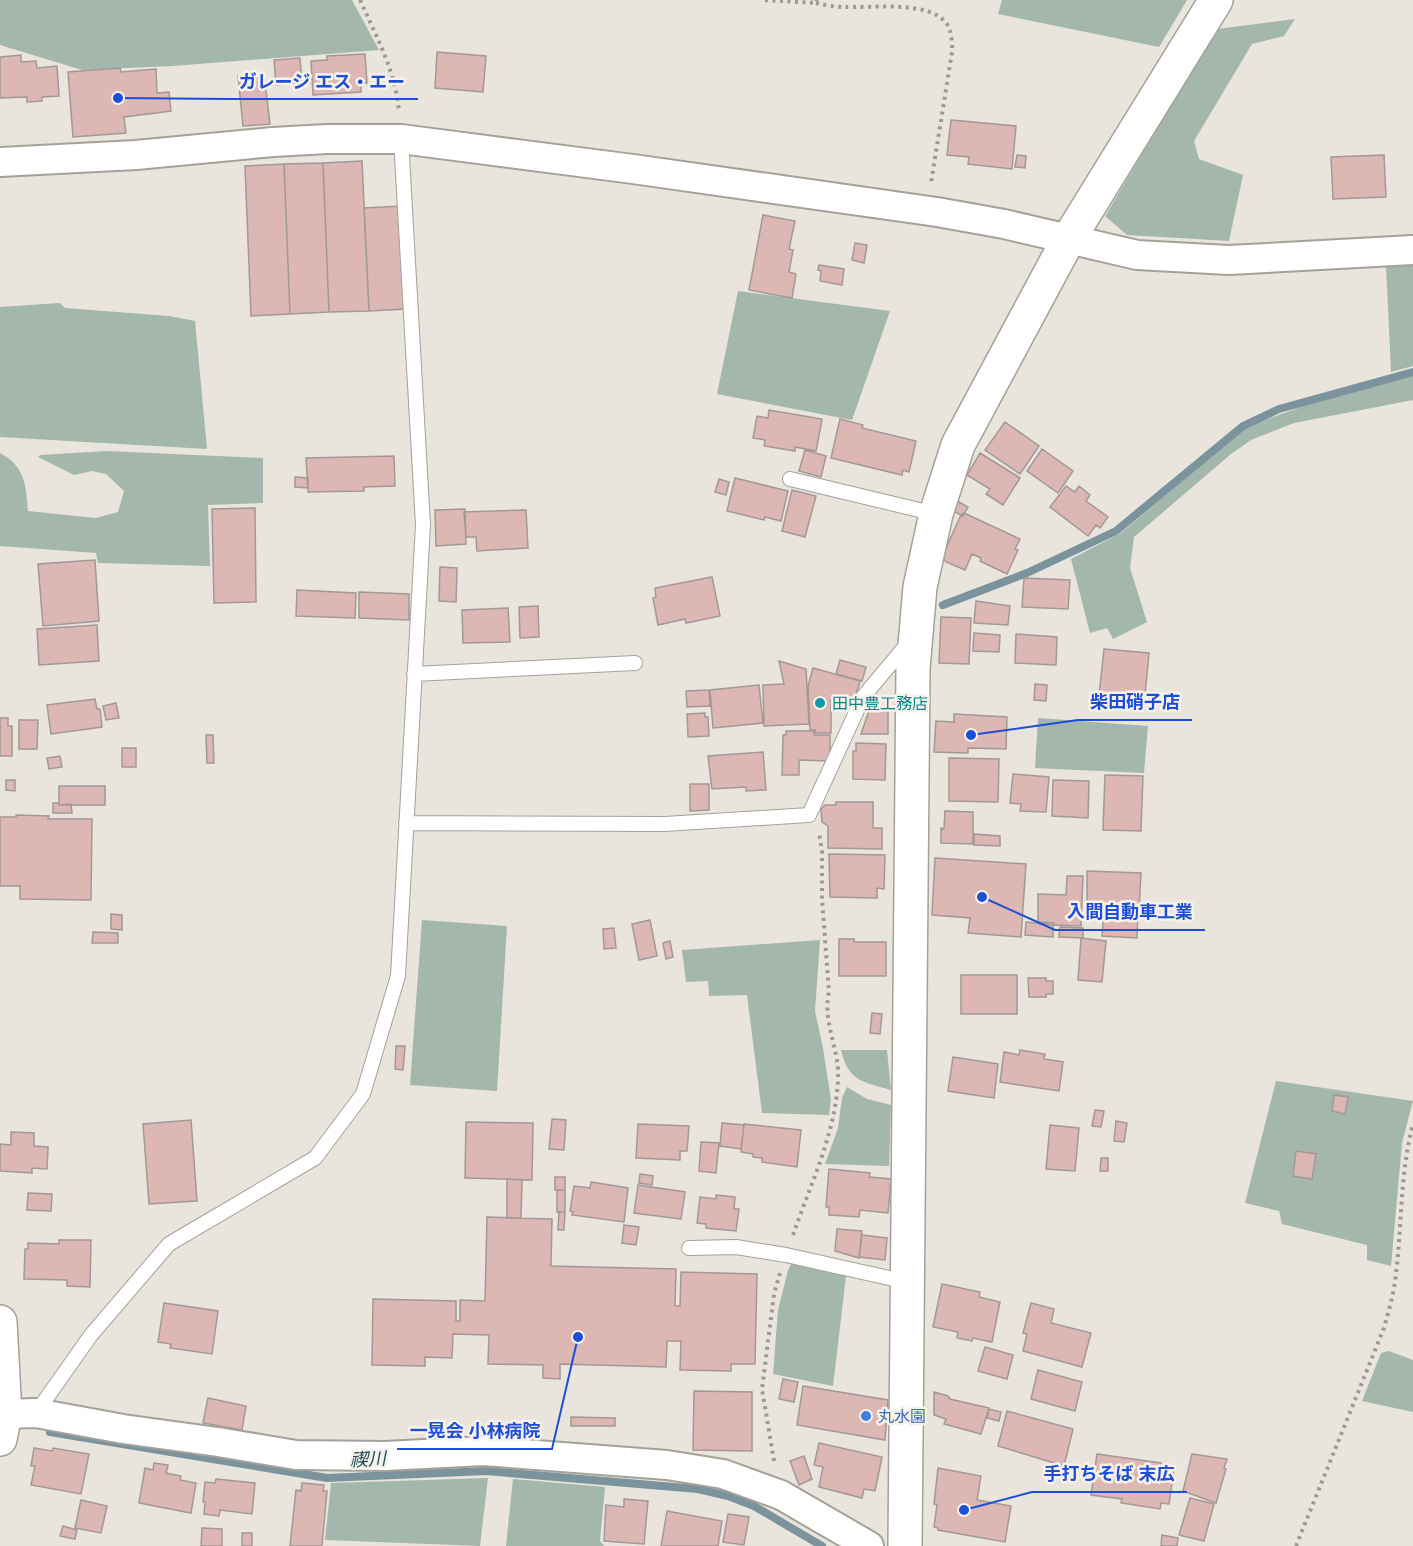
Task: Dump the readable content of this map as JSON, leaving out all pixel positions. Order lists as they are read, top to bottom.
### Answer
{
  "water": ["禊川"],
  "places": [
    "ガレージ エス・エー",
    "田中豊工務店",
    "柴田硝子店",
    "入間自動車工業",
    "一晃会 小林病院",
    "丸水園",
    "手打ちそば 末広"
  ]
}
